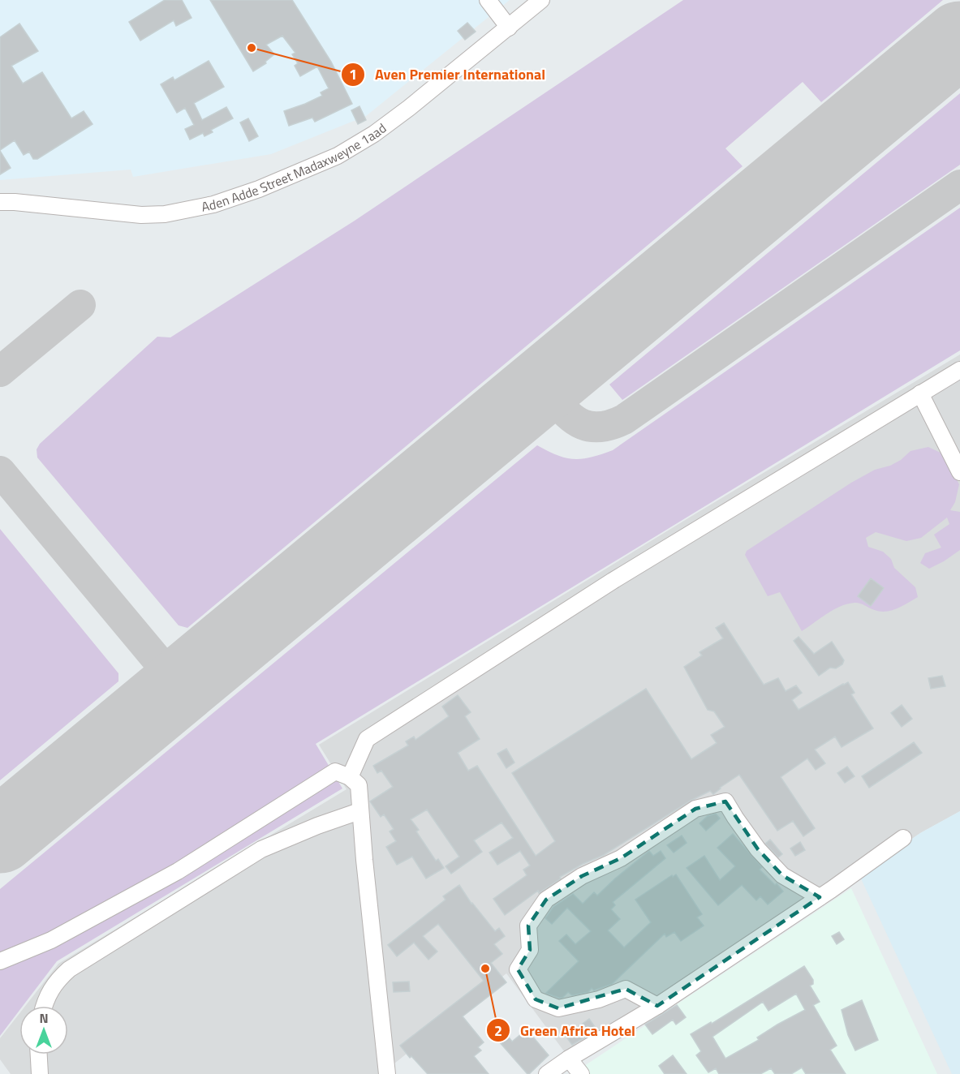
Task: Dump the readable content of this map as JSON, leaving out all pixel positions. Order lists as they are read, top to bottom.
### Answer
{
  "streets": {
    "street": ["Aden Adde Street Madaxweyne 1aad"]
  },
  "places": ["Aven Premier International", "Green Africa Hotel"],
  "north": "top"
}
